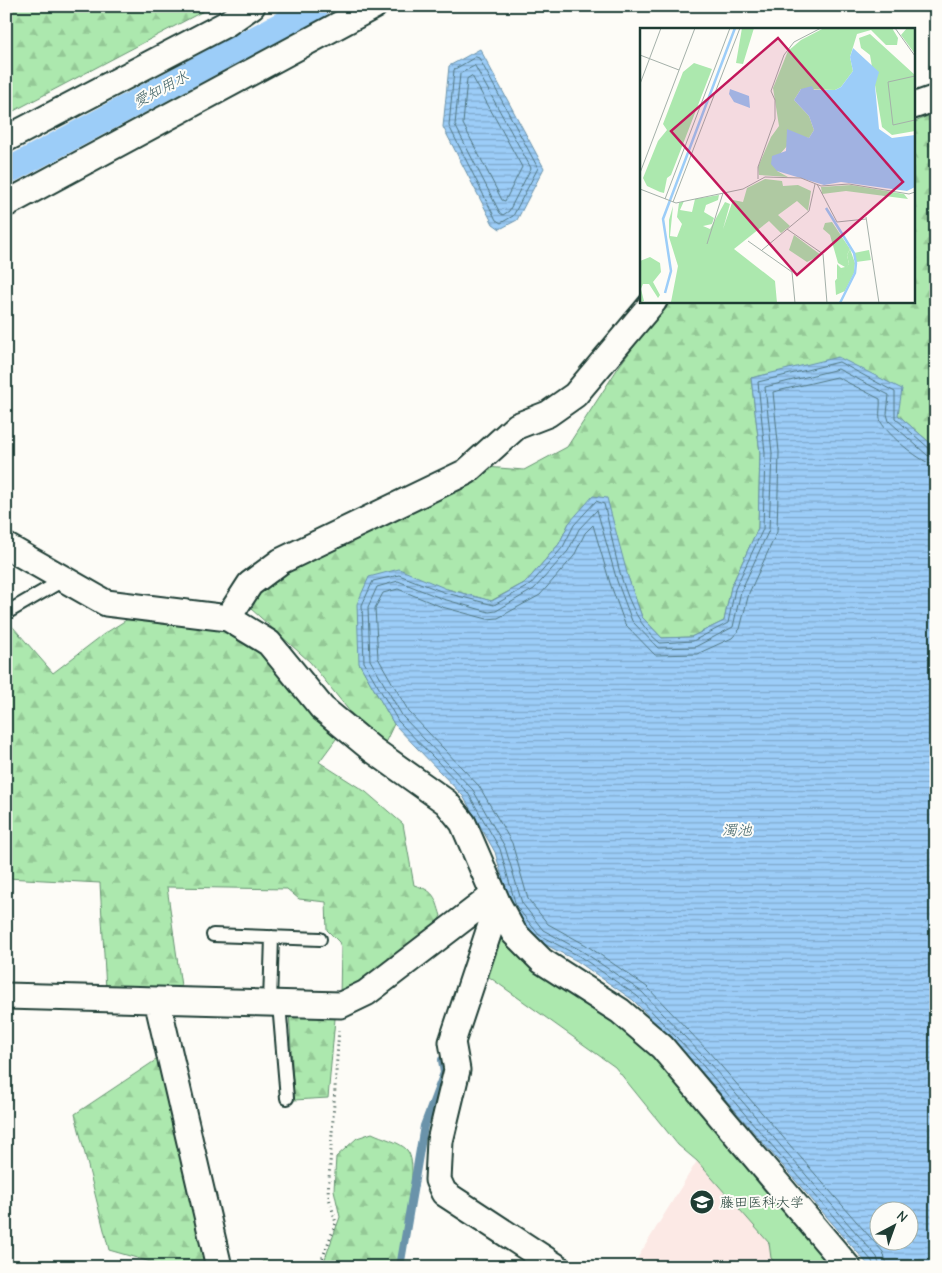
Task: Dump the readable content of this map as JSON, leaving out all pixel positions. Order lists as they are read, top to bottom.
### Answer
{
  "water": ["愛知用水", "濁池"],
  "places": {
    "school or university": ["藤田医科大学"]
  },
  "north": "top right"
}
